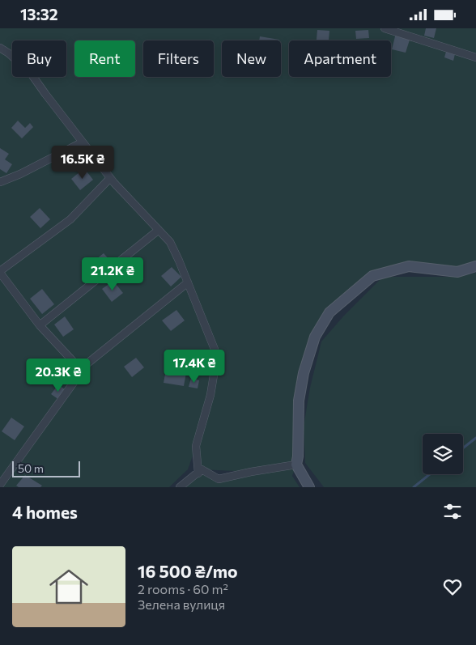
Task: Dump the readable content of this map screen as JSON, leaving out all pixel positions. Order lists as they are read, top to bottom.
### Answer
{
  "scale_bar": "50 m",
  "page": {
    "status": "13:32",
    "chip": [
      "Buy",
      "Rent",
      "Filters",
      "New",
      "Apartment"
    ],
    "price": [
      "16.5K ₴",
      "21.2K ₴",
      "17.4K ₴",
      "20.3K ₴"
    ],
    "scale": "50 m",
    "heading": "4 homes",
    "list": [
      {
        "name": "16 500 ₴/mo",
        "note": "2 rooms · 60 m² · Зелена вулиця"
      }
    ]
  }
}
